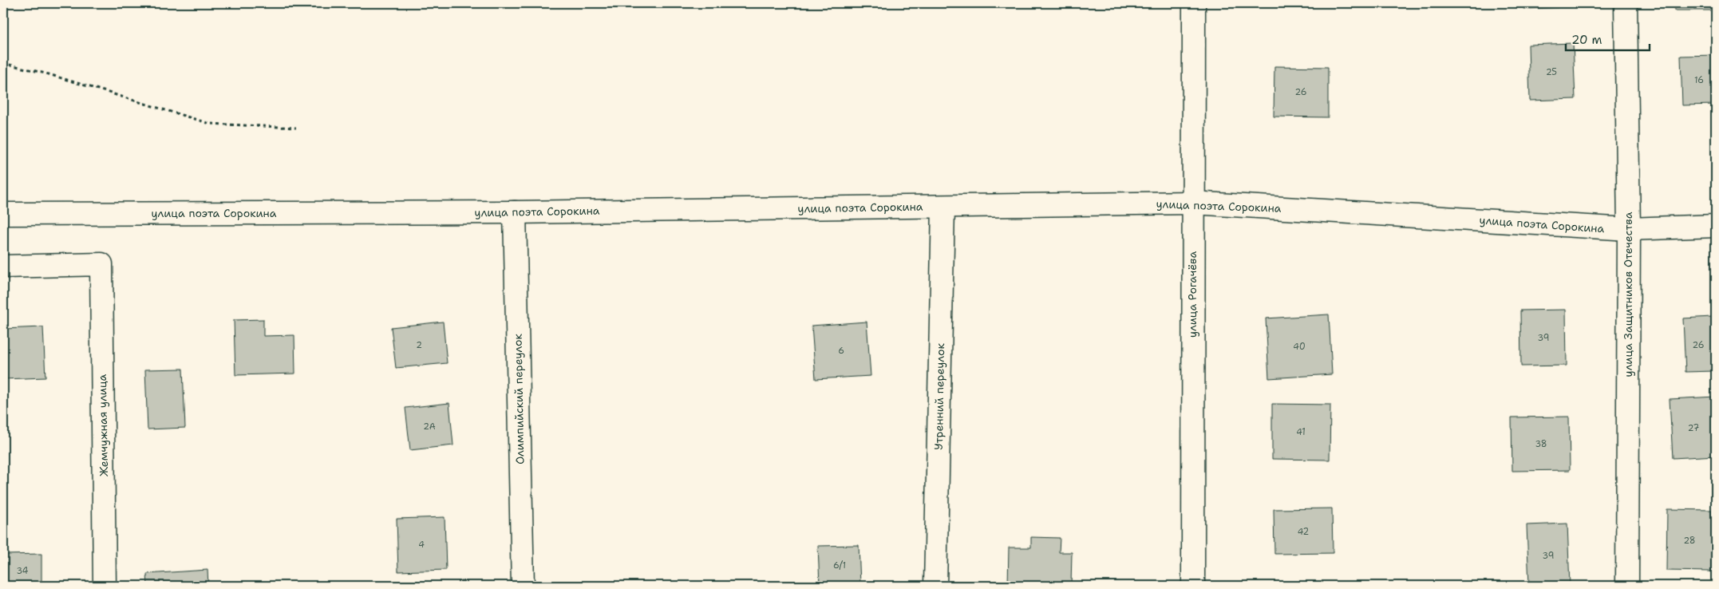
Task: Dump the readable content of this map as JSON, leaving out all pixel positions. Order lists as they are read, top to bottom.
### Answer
{
  "streets": {
    "street": [
      "улица поэта Сорокина",
      "улица Рогачёва",
      "улица Защитников Отечества",
      "Утренний переулок",
      "Олимпийский переулок",
      "Жемчужная улица"
    ]
  },
  "crossings": [
    ["улица поэта Сорокина", "улица Рогачёва"],
    ["улица поэта Сорокина", "улица Защитников Отечества"],
    ["улица поэта Сорокина", "Утренний переулок"],
    ["улица поэта Сорокина", "Олимпийский переулок"]
  ],
  "house_numbers": [
    "25",
    "16",
    "26",
    "39",
    "2",
    "26",
    "40",
    "6",
    "2А",
    "27",
    "41",
    "38",
    "42",
    "28",
    "4",
    "39",
    "6/1",
    "34"
  ],
  "scale_bar": "20 m"
}
